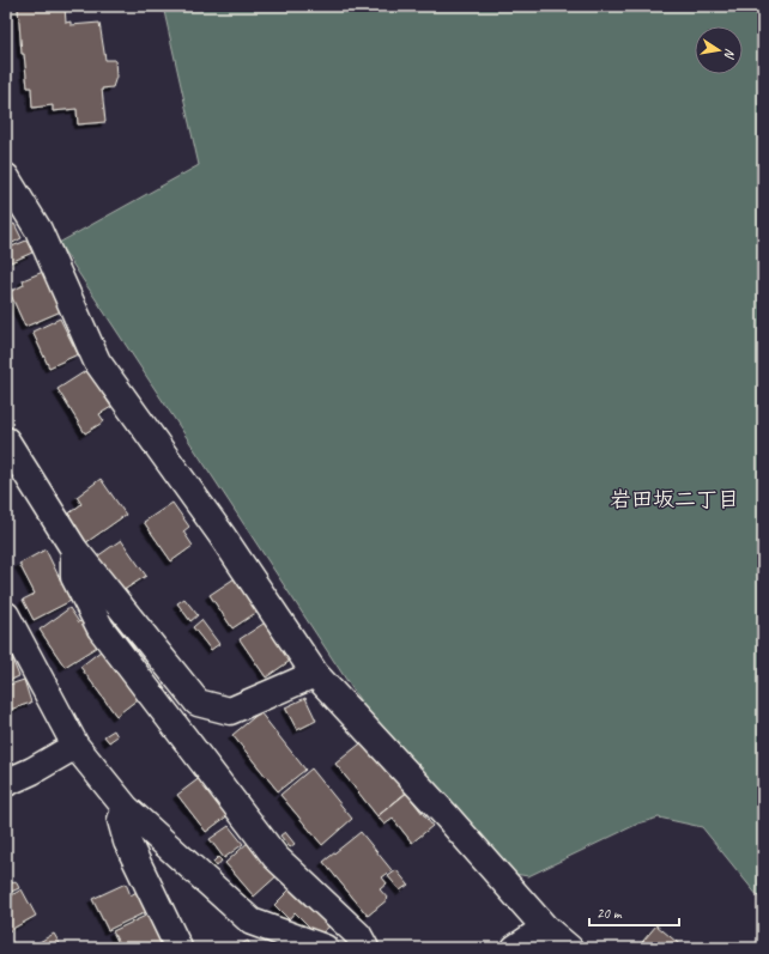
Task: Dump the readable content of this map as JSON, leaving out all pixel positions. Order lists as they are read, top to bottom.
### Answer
{
  "districts": ["岩田坂二丁目"],
  "scale_bar": "20 m",
  "north": "right"
}
